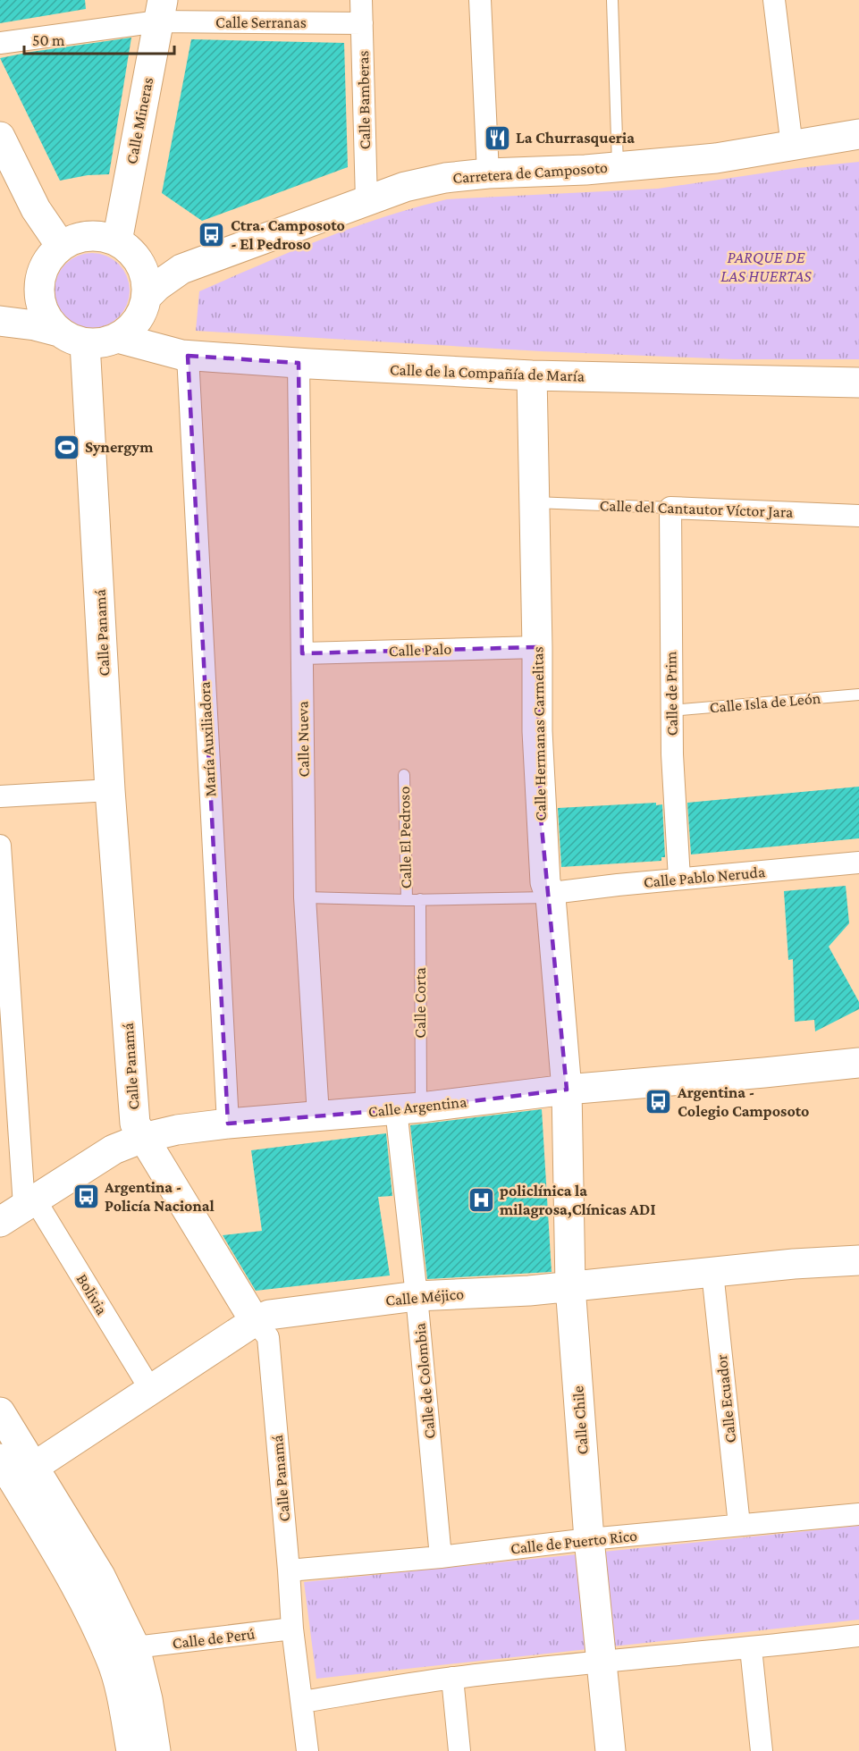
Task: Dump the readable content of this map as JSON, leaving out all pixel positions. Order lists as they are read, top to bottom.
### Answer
{
  "streets": {
    "street": [
      "Calle Serranas",
      "Calle Bamberas",
      "Calle Mineras",
      "Carretera de Camposoto",
      "Calle de la Compañía de María",
      "Calle del Cantautor Víctor Jara",
      "Calle Panamá",
      "Calle Palo",
      "Calle de Prim",
      "Calle Hermanas Carmelitas",
      "María Auxiliadora",
      "Calle Nueva",
      "Calle Pablo Neruda",
      "Calle Argentina",
      "Bolivia",
      "Calle Méjico",
      "Calle de Colombia",
      "Calle Ecuador",
      "Calle Chile",
      "Calle de Puerto Rico",
      "Calle de Perú"
    ],
    "lane": ["Calle Isla de León", "Calle El Pedroso", "Calle Corta"]
  },
  "crossings": [
    ["Calle Serranas", "Calle Bamberas"],
    ["Calle Serranas", "Calle Mineras"],
    ["Calle Bamberas", "Carretera de Camposoto"],
    ["Calle Mineras", "Carretera de Camposoto"],
    ["Calle Mineras", "Calle de la Compañía de María"],
    ["Calle Mineras", "Calle Panamá"],
    ["Carretera de Camposoto", "Calle de la Compañía de María"],
    ["Carretera de Camposoto", "Calle Panamá"],
    ["Calle de la Compañía de María", "Calle Panamá"],
    ["Calle de la Compañía de María", "Calle Hermanas Carmelitas"],
    ["Calle de la Compañía de María", "María Auxiliadora"],
    ["Calle de la Compañía de María", "Calle Nueva"],
    ["Calle del Cantautor Víctor Jara", "Calle de Prim"],
    ["Calle del Cantautor Víctor Jara", "Calle Hermanas Carmelitas"],
    ["Calle Panamá", "Calle Argentina"],
    ["Calle Panamá", "Calle Méjico"],
    ["Calle Panamá", "Calle de Puerto Rico"],
    ["Calle Panamá", "Calle de Perú"],
    ["Calle Palo", "Calle Hermanas Carmelitas"],
    ["Calle Palo", "Calle Nueva"],
    ["Calle de Prim", "Calle Isla de León"],
    ["Calle de Prim", "Calle Pablo Neruda"],
    ["Calle Hermanas Carmelitas", "Calle Pablo Neruda"],
    ["Calle Hermanas Carmelitas", "Calle Argentina"],
    ["Calle Hermanas Carmelitas", "Calle Chile"],
    ["María Auxiliadora", "Calle Argentina"],
    ["Calle Nueva", "Calle Argentina"],
    ["Calle Corta", "Calle Argentina"],
    ["Calle Corta", "Calle de Colombia"],
    ["Calle Argentina", "Bolivia"],
    ["Calle Argentina", "Calle de Colombia"],
    ["Calle Argentina", "Calle Chile"],
    ["Bolivia", "Calle Méjico"],
    ["Calle Méjico", "Calle de Colombia"],
    ["Calle Méjico", "Calle Ecuador"],
    ["Calle Méjico", "Calle Chile"],
    ["Calle de Colombia", "Calle de Puerto Rico"],
    ["Calle Ecuador", "Calle de Puerto Rico"],
    ["Calle Chile", "Calle de Puerto Rico"]
  ],
  "parks": ["PARQUE DE LAS HUERTAS"],
  "places": {
    "restaurant": ["La Churrasqueria"],
    "bus stop": ["Ctra. Camposoto - El Pedroso", "Argentina - Colegio Camposoto", "Argentina - Policía Nacional"],
    "sports": ["Synergym"],
    "hospital": ["policlínica la milagrosa,Clínicas ADI"]
  },
  "scale_bar": "50 m"
}
